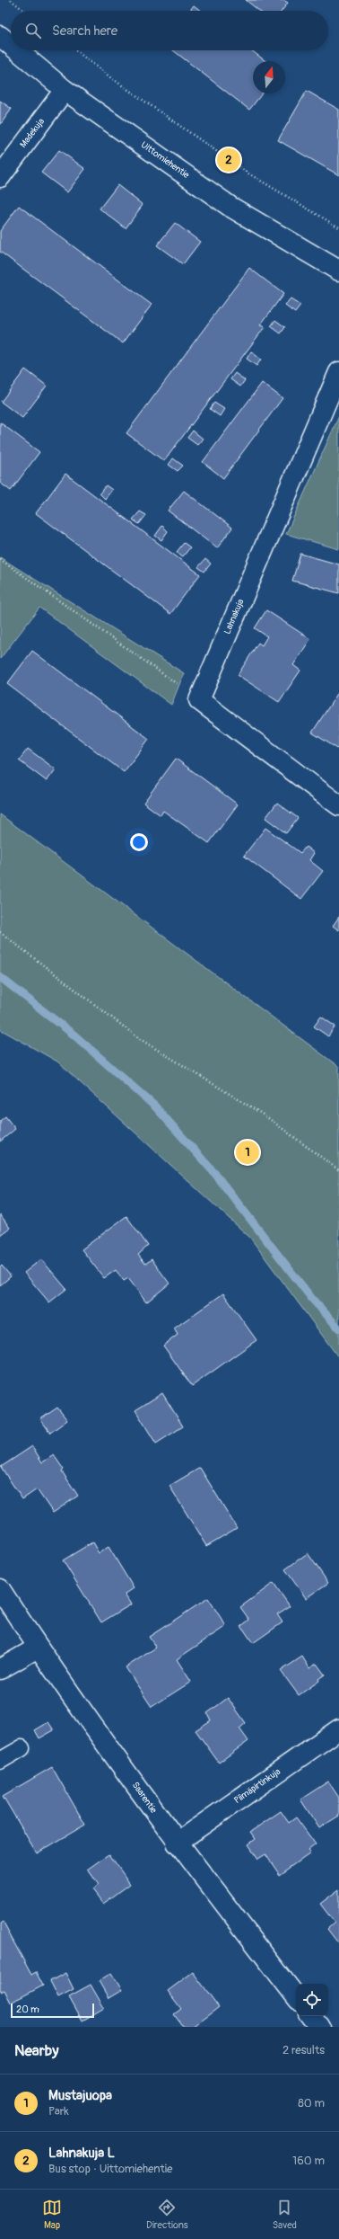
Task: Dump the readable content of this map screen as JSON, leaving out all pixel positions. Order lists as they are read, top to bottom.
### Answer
{
  "streets": {
    "street": [
      "Madekuja",
      "Uittomiehentie",
      "Lahnakuja",
      "Piimäpirtinkuja",
      "Saarentie"
    ]
  },
  "crossings": [
    ["Madekuja", "Uittomiehentie"],
    ["Piimäpirtinkuja", "Saarentie"]
  ],
  "scale_bar": "20 m",
  "north": "top",
  "page": {
    "search": "Search here",
    "pins": ["2", "1"],
    "scale": "20 m",
    "heading": ["Nearby", "2 results"],
    "list": [
      {
        "mark": "1",
        "name": "Mustajuopa",
        "note": "Park",
        "value": "80 m"
      },
      {
        "mark": "2",
        "name": "Lahnakuja L",
        "note": "Bus stop · Uittomiehentie",
        "value": "160 m"
      }
    ],
    "nav": ["Map", "Directions", "Saved"]
  }
}
